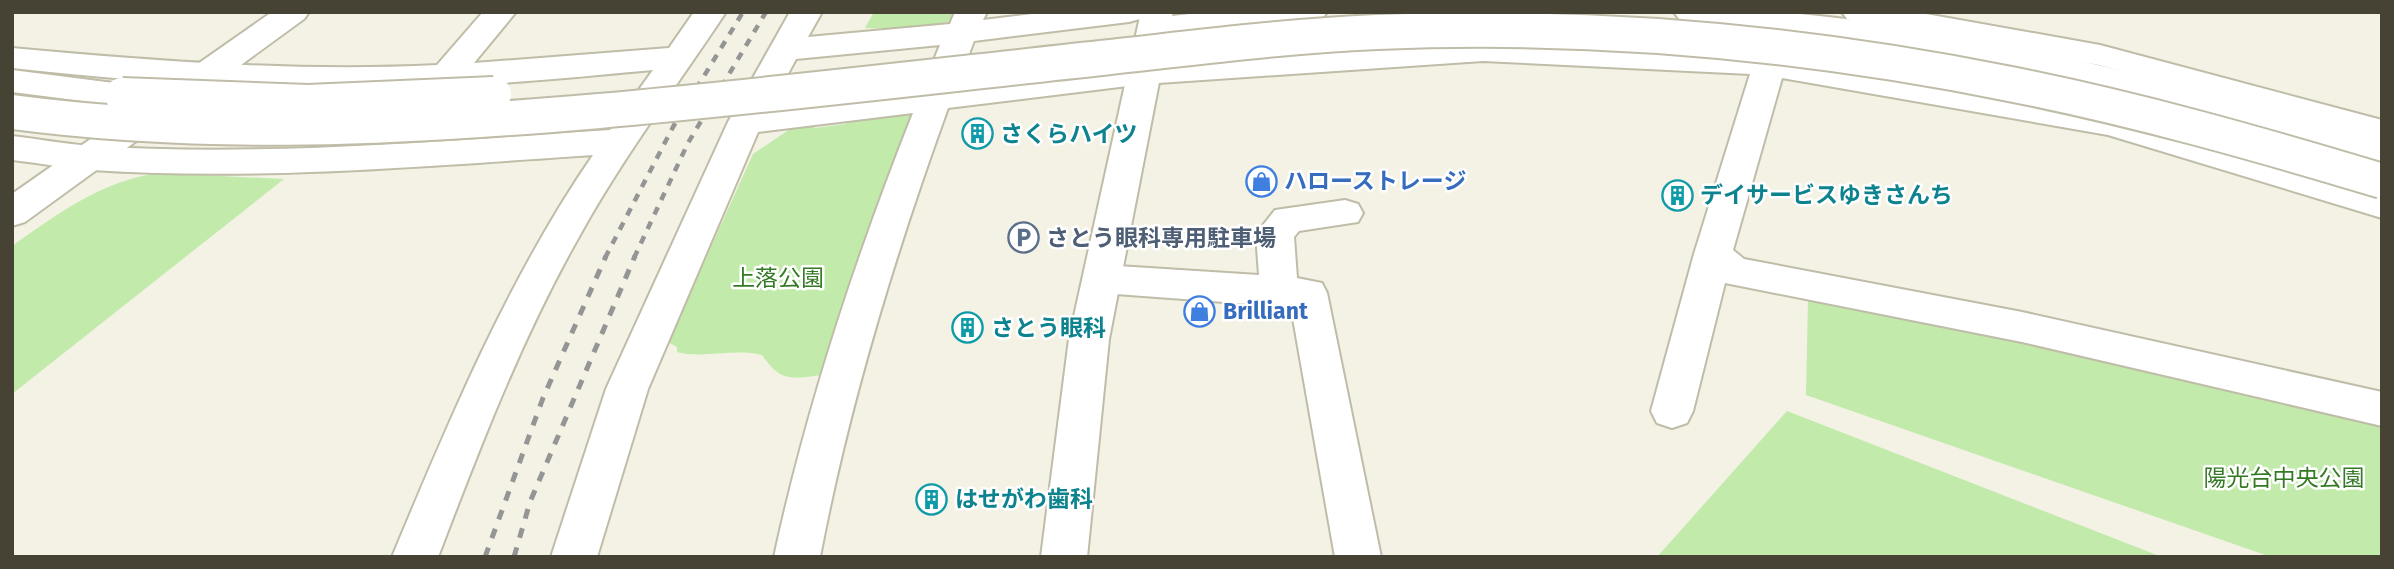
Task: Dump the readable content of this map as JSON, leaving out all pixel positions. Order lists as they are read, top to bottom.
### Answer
{
  "parks": ["上落公園", "陽光台中央公園"],
  "places": {
    "building": [
      "さくらハイツ",
      "デイサービスゆきさんち",
      "さとう眼科",
      "はせがわ歯科"
    ],
    "shop": ["ハローストレージ", "Brilliant"],
    "parking": ["さとう眼科専用駐車場"]
  }
}
